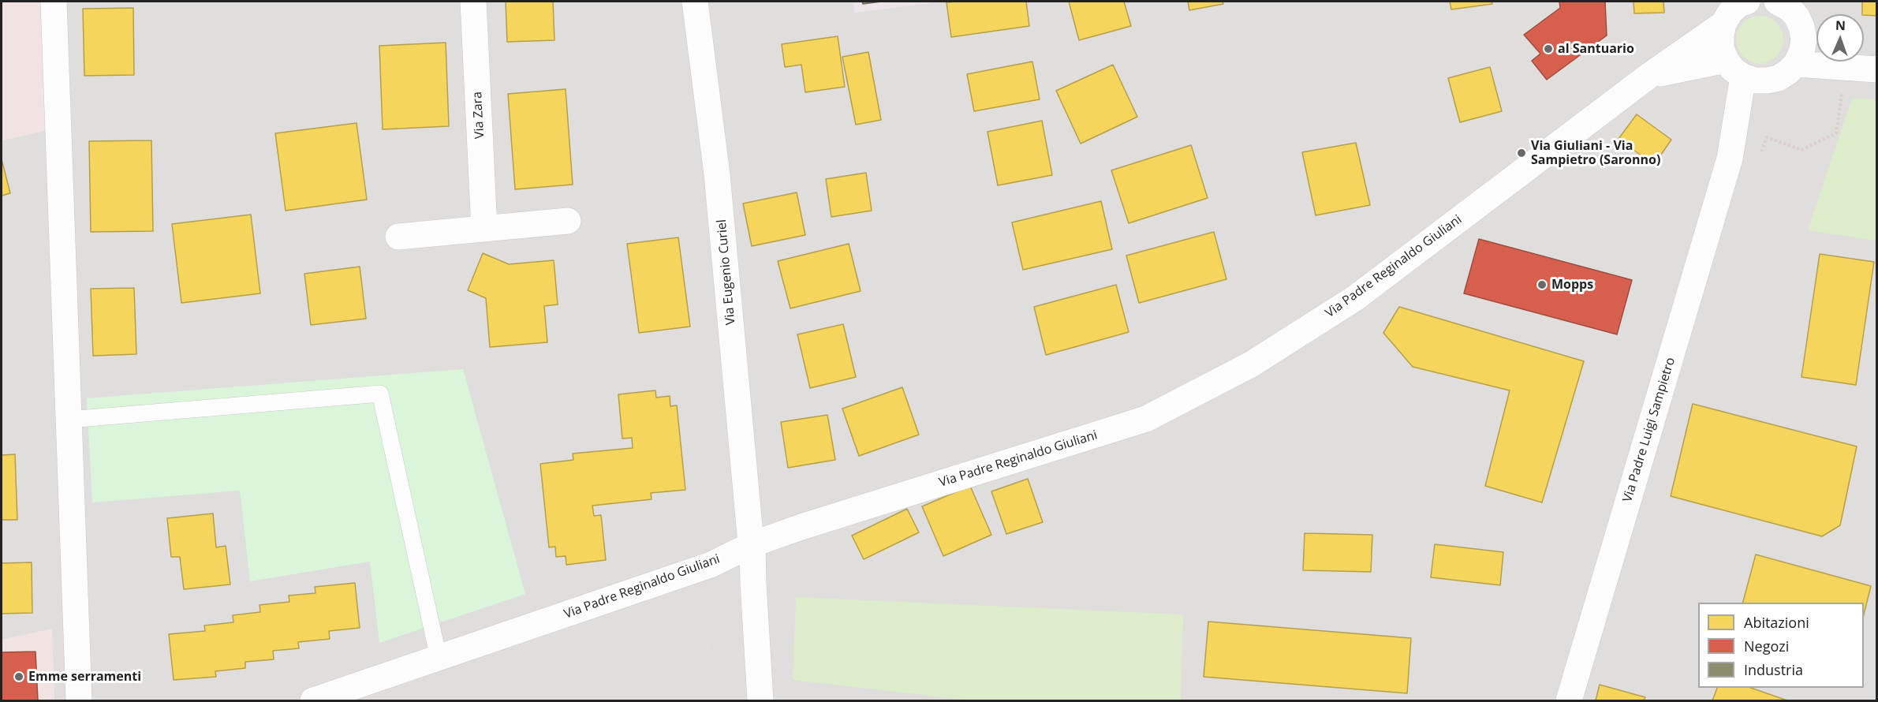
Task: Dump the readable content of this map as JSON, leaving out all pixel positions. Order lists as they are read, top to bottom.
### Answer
{
  "streets": {
    "street": [
      "Via Zara",
      "Via Padre Reginaldo Giuliani",
      "Via Eugenio Curiel",
      "Via Padre Luigi Sampietro"
    ]
  },
  "crossings": [
    ["Via Padre Reginaldo Giuliani", "Via Eugenio Curiel"],
    ["Via Padre Reginaldo Giuliani", "Via Padre Luigi Sampietro"]
  ],
  "places": [
    "al Santuario",
    "Via Giuliani - Via Sampietro (Saronno)",
    "Mopps",
    "Emme serramenti"
  ],
  "legend": ["Abitazioni", "Negozi", "Industria"],
  "north": "top"
}
